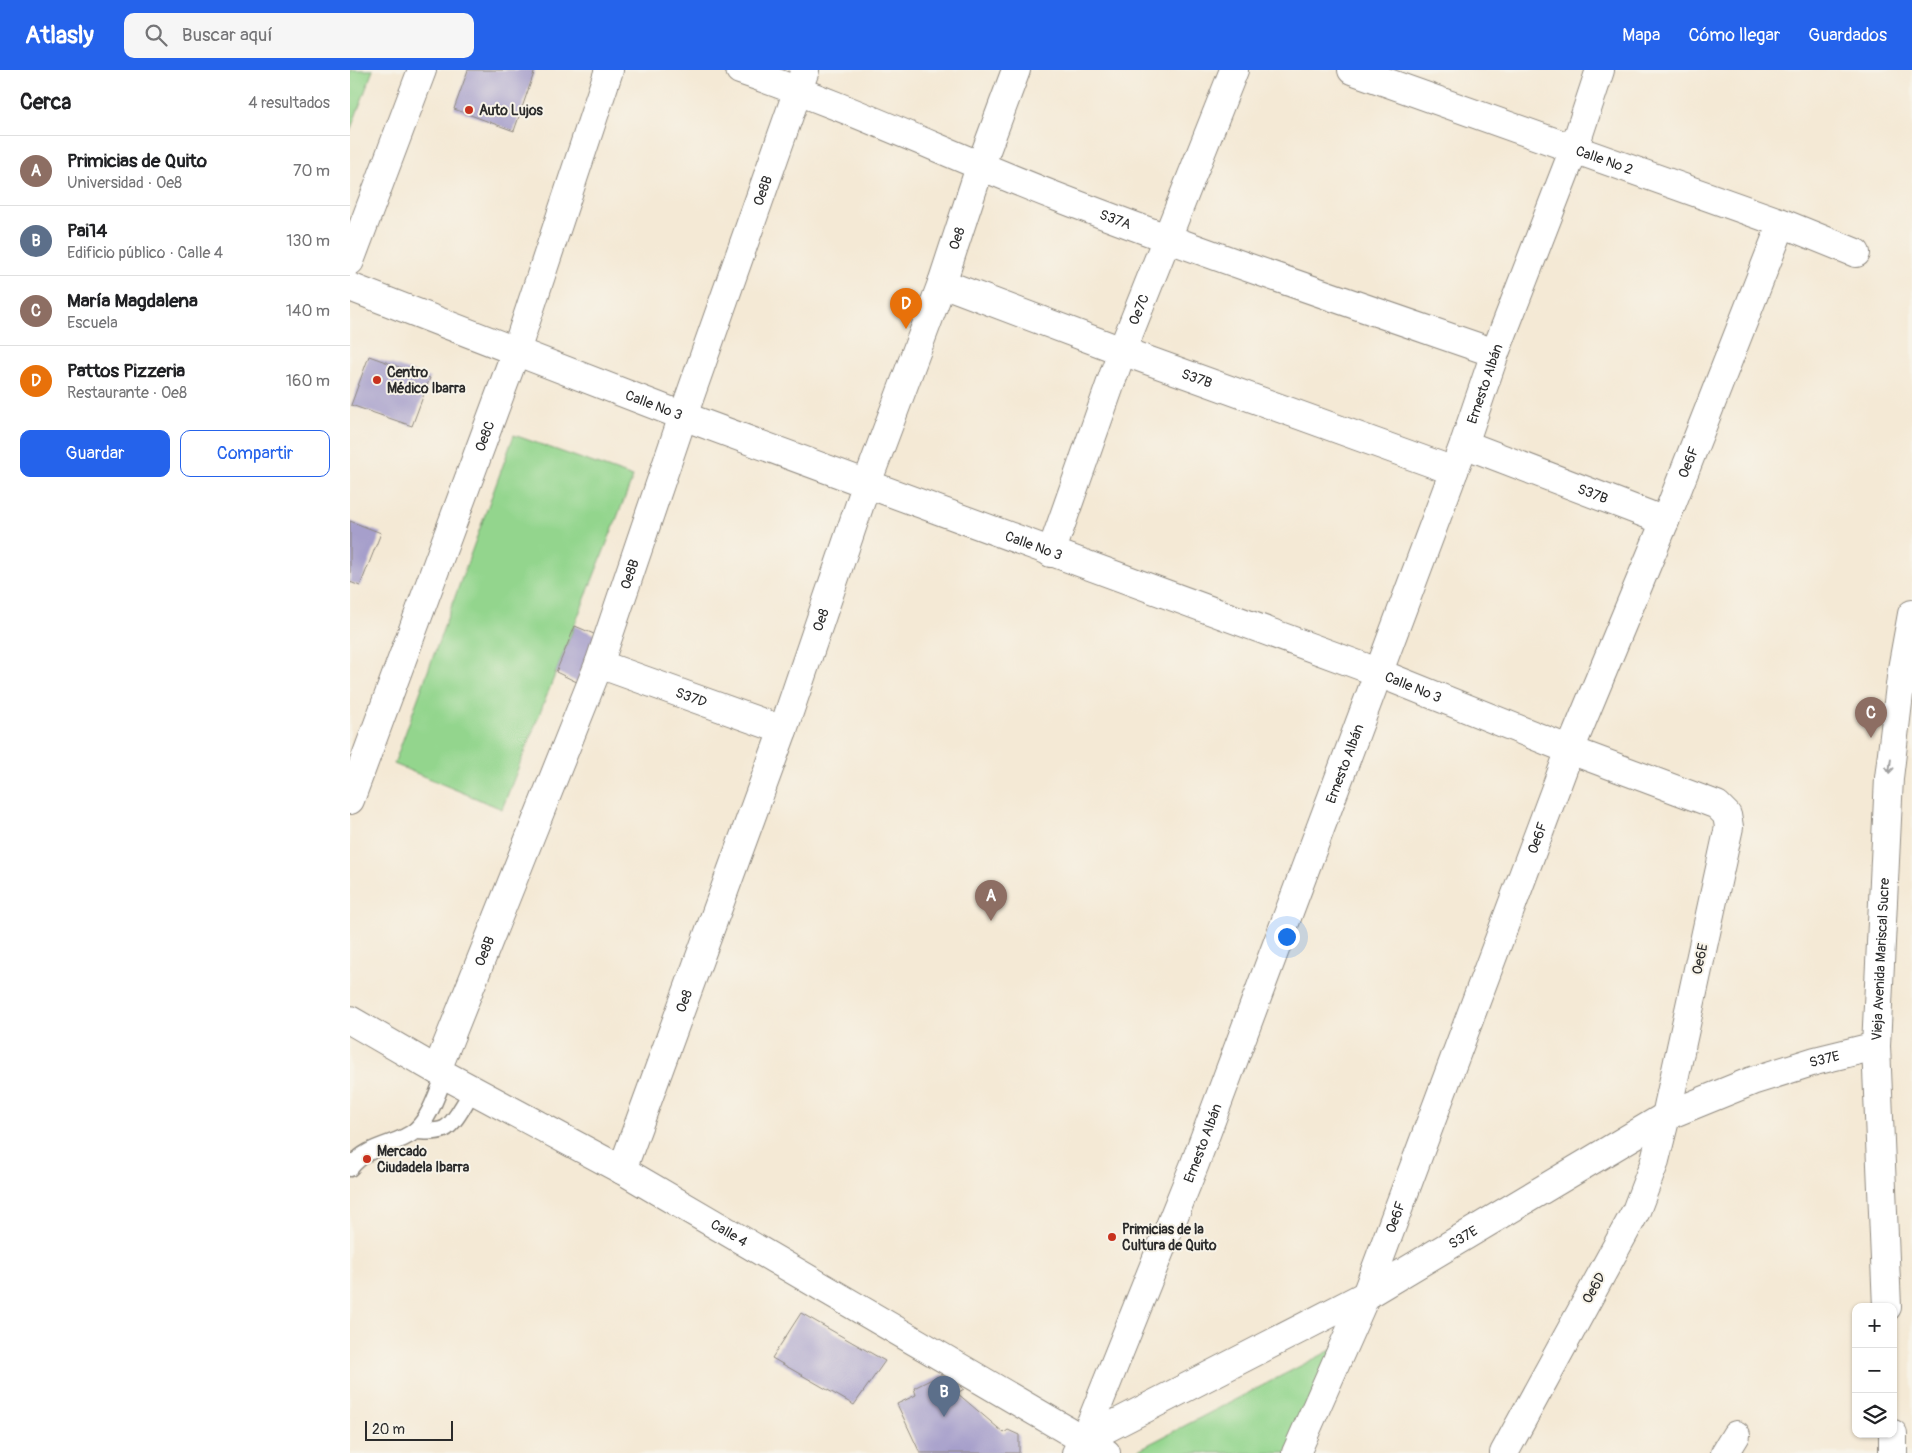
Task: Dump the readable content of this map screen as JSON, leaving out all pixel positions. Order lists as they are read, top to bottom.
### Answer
{
  "streets": {
    "street": [
      "Calle No 2",
      "Oe8B",
      "S37A",
      "Oe8",
      "Oe7C",
      "S37B",
      "Ernesto Albán",
      "Calle No 3",
      "Oe8C",
      "Oe6F",
      "S37D",
      "Oe6E",
      "Vieja Avenida Mariscal Sucre",
      "S37E",
      "Calle 4",
      "Oe6D"
    ]
  },
  "crossings": [
    ["Calle No 2", "Ernesto Albán"],
    ["Calle No 2", "Oe6F"],
    ["Oe8B", "S37A"],
    ["Oe8B", "Calle No 3"],
    ["Oe8B", "S37D"],
    ["Oe8B", "Calle 4"],
    ["S37A", "Oe8"],
    ["S37A", "Oe7C"],
    ["S37A", "Ernesto Albán"],
    ["Oe8", "S37B"],
    ["Oe8", "Calle No 3"],
    ["Oe8", "S37D"],
    ["Oe8", "Calle 4"],
    ["Oe7C", "S37B"],
    ["Oe7C", "Calle No 3"],
    ["S37B", "Ernesto Albán"],
    ["S37B", "Oe6F"],
    ["Ernesto Albán", "Calle No 3"],
    ["Ernesto Albán", "S37E"],
    ["Ernesto Albán", "Calle 4"],
    ["Calle No 3", "Oe8C"],
    ["Calle No 3", "Oe6F"],
    ["Calle No 3", "Oe6E"],
    ["Oe6F", "S37E"],
    ["Oe6E", "S37E"],
    ["Oe6E", "Oe6D"],
    ["Vieja Avenida Mariscal Sucre", "S37E"],
    ["S37E", "Calle 4"],
    ["S37E", "Oe6D"]
  ],
  "one_way": ["Vieja Avenida Mariscal Sucre"],
  "places": [
    "Auto Lujos",
    "Centro Médico Ibarra",
    "Mercado Ciudadela Ibarra",
    "Primicias de la Cultura de Quito"
  ],
  "scale_bar": "20 m",
  "page": {
    "header": "Atlasly",
    "search": "Buscar aquí",
    "nav": ["Mapa", "Cómo llegar", "Guardados"],
    "heading": ["Cerca", "4 resultados"],
    "list": [
      {
        "mark": "A",
        "name": "Primicias de Quito",
        "note": "Universidad · Oe8",
        "value": "70 m"
      },
      {
        "mark": "B",
        "name": "Pai14",
        "note": "Edificio público · Calle 4",
        "value": "130 m"
      },
      {
        "mark": "C",
        "name": "María Magdalena",
        "note": "Escuela",
        "value": "140 m"
      },
      {
        "mark": "D",
        "name": "Pattos Pizzeria",
        "note": "Restaurante · Oe8",
        "value": "160 m"
      }
    ],
    "pins": [
      "D",
      "C",
      "A",
      "B"
    ],
    "buttons": ["Guardar", "Compartir"],
    "map_buttons": ["+", "−"],
    "scale": "20 m"
  }
}
